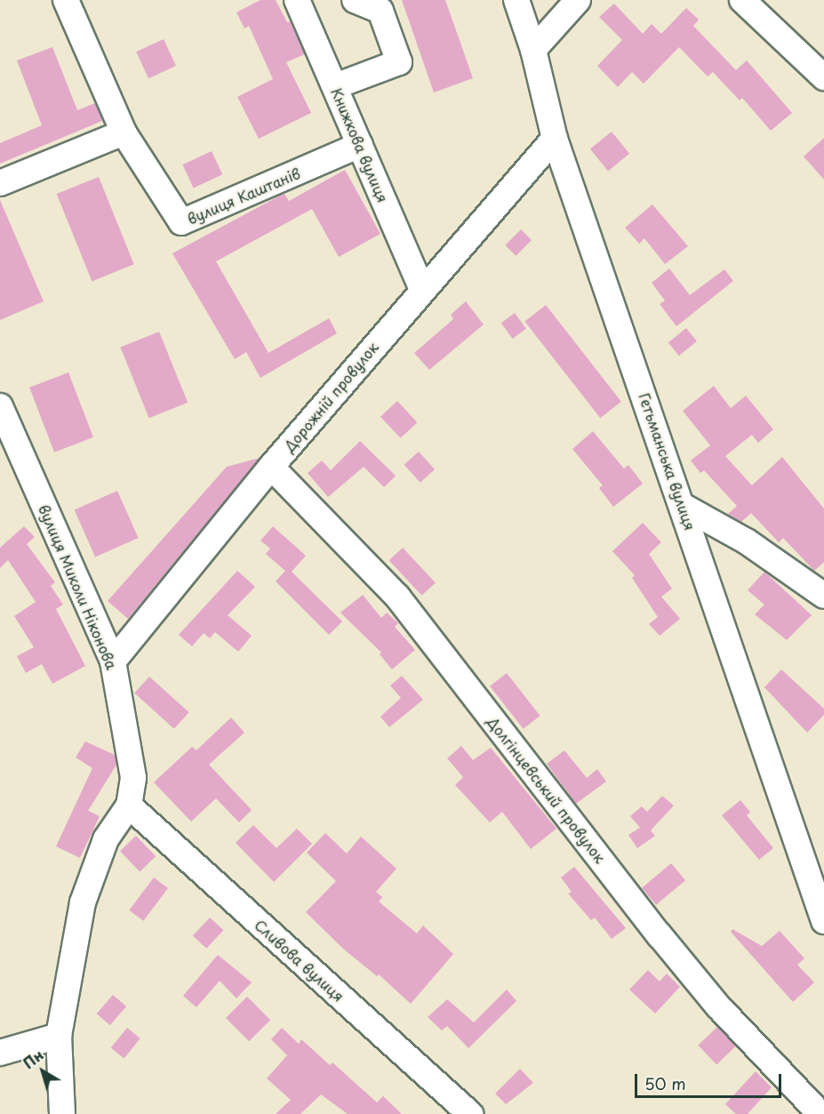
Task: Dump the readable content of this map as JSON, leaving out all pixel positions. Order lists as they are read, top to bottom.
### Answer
{
  "streets": {
    "street": [
      "Книжкова вулиця",
      "вулиця Каштанів",
      "Дорожній провулок",
      "Гетьманська вулиця",
      "вулиця Миколи Ніконова",
      "Долгінцевський провулок",
      "Сливова вулиця"
    ]
  },
  "crossings": [
    ["Книжкова вулиця", "вулиця Каштанів"],
    ["Книжкова вулиця", "Дорожній провулок"],
    ["Дорожній провулок", "Гетьманська вулиця"],
    ["Дорожній провулок", "вулиця Миколи Ніконова"],
    ["Дорожній провулок", "Долгінцевський провулок"],
    ["вулиця Миколи Ніконова", "Сливова вулиця"]
  ],
  "scale_bar": "50 m",
  "north": "top left"
}
